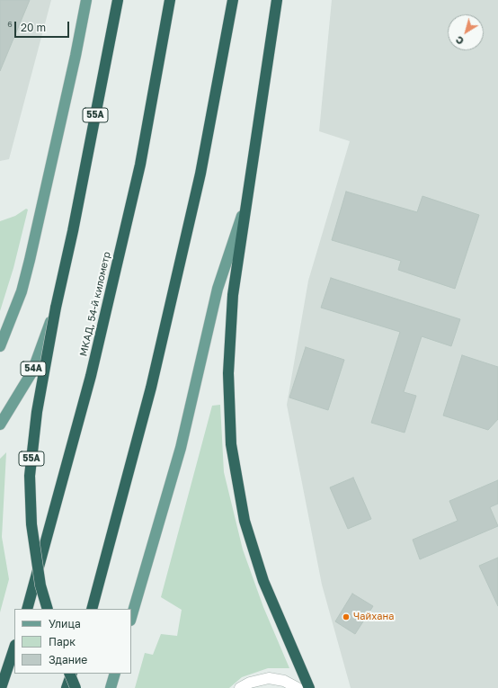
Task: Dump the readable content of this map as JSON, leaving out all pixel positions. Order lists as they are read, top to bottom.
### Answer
{
  "streets": {
    "highway": ["55А", "МКАД, 54-й километр"],
    "main road": ["54А"]
  },
  "crossings": [
    ["55А", "54А"]
  ],
  "places": ["Чайхана"],
  "house_numbers": ["6"],
  "legend": ["Улица", "Парк", "Здание"],
  "scale_bar": "20 m",
  "north": "bottom left"
}
